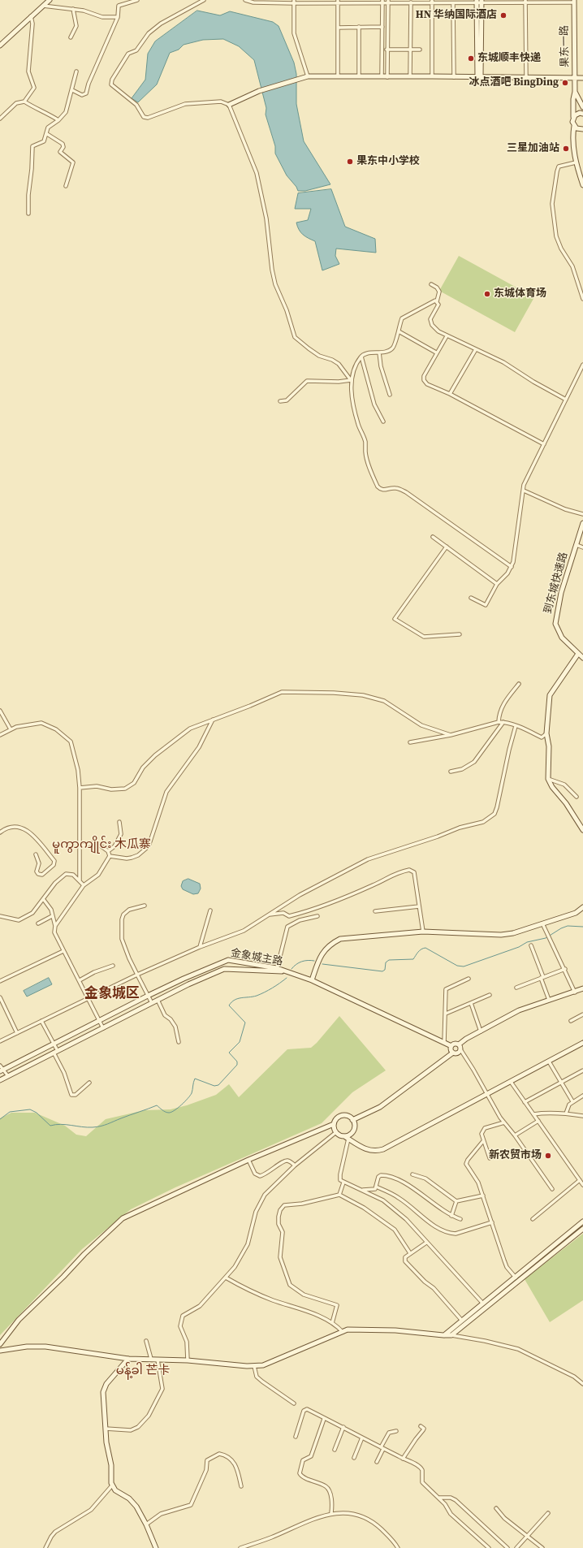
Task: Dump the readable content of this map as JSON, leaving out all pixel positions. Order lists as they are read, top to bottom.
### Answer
{
  "streets": {
    "main road": ["果东一路", "到东城快速路", "金象城主路"]
  },
  "districts": ["မူကွာကျိုင်း 木瓜寨", "金象城区", "မန့်ခါ 芒卡"],
  "places": [
    "HN 华纳国际酒店",
    "东城顺丰快递",
    "冰点酒吧 BingDing",
    "三星加油站",
    "果东中小学校",
    "东城体育场",
    "新农贸市场"
  ]
}
